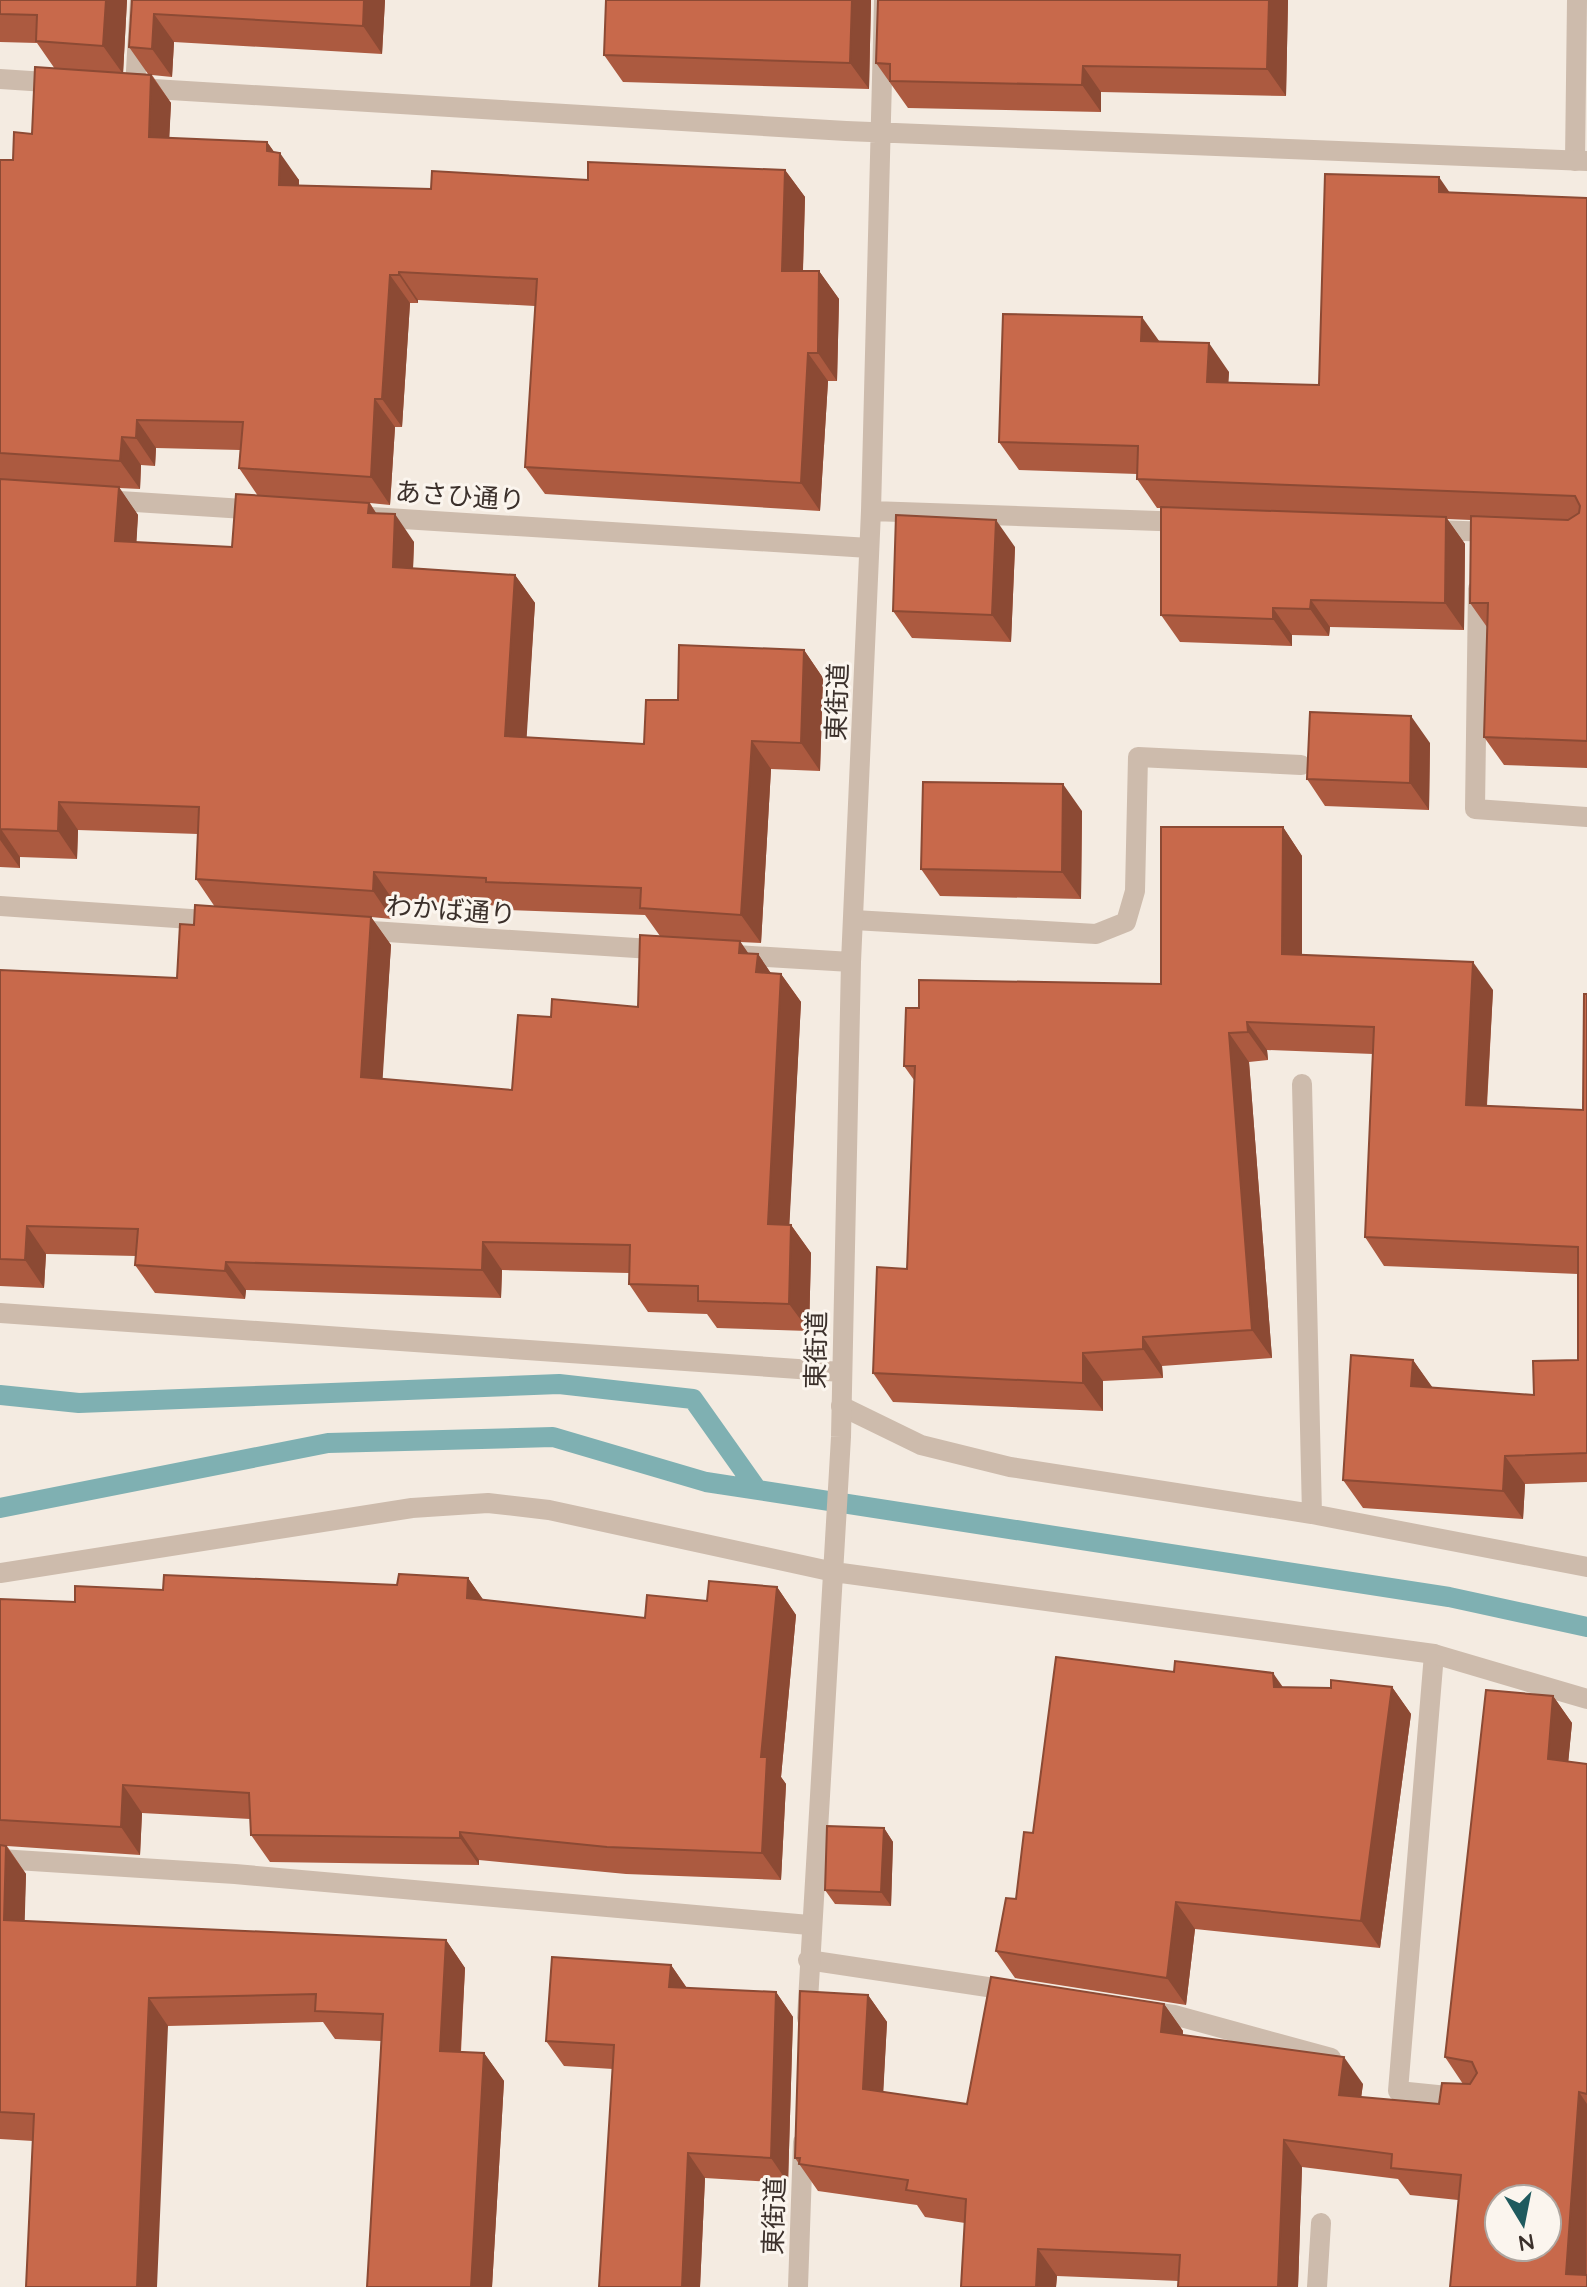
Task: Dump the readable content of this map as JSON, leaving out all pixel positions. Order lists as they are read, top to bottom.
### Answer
{
  "streets": {
    "street": ["あさひ通り", "東街道", "わかば通り"]
  },
  "crossings": [
    ["あさひ通り", "東街道"],
    ["東街道", "わかば通り"]
  ],
  "north": "bottom"
}
